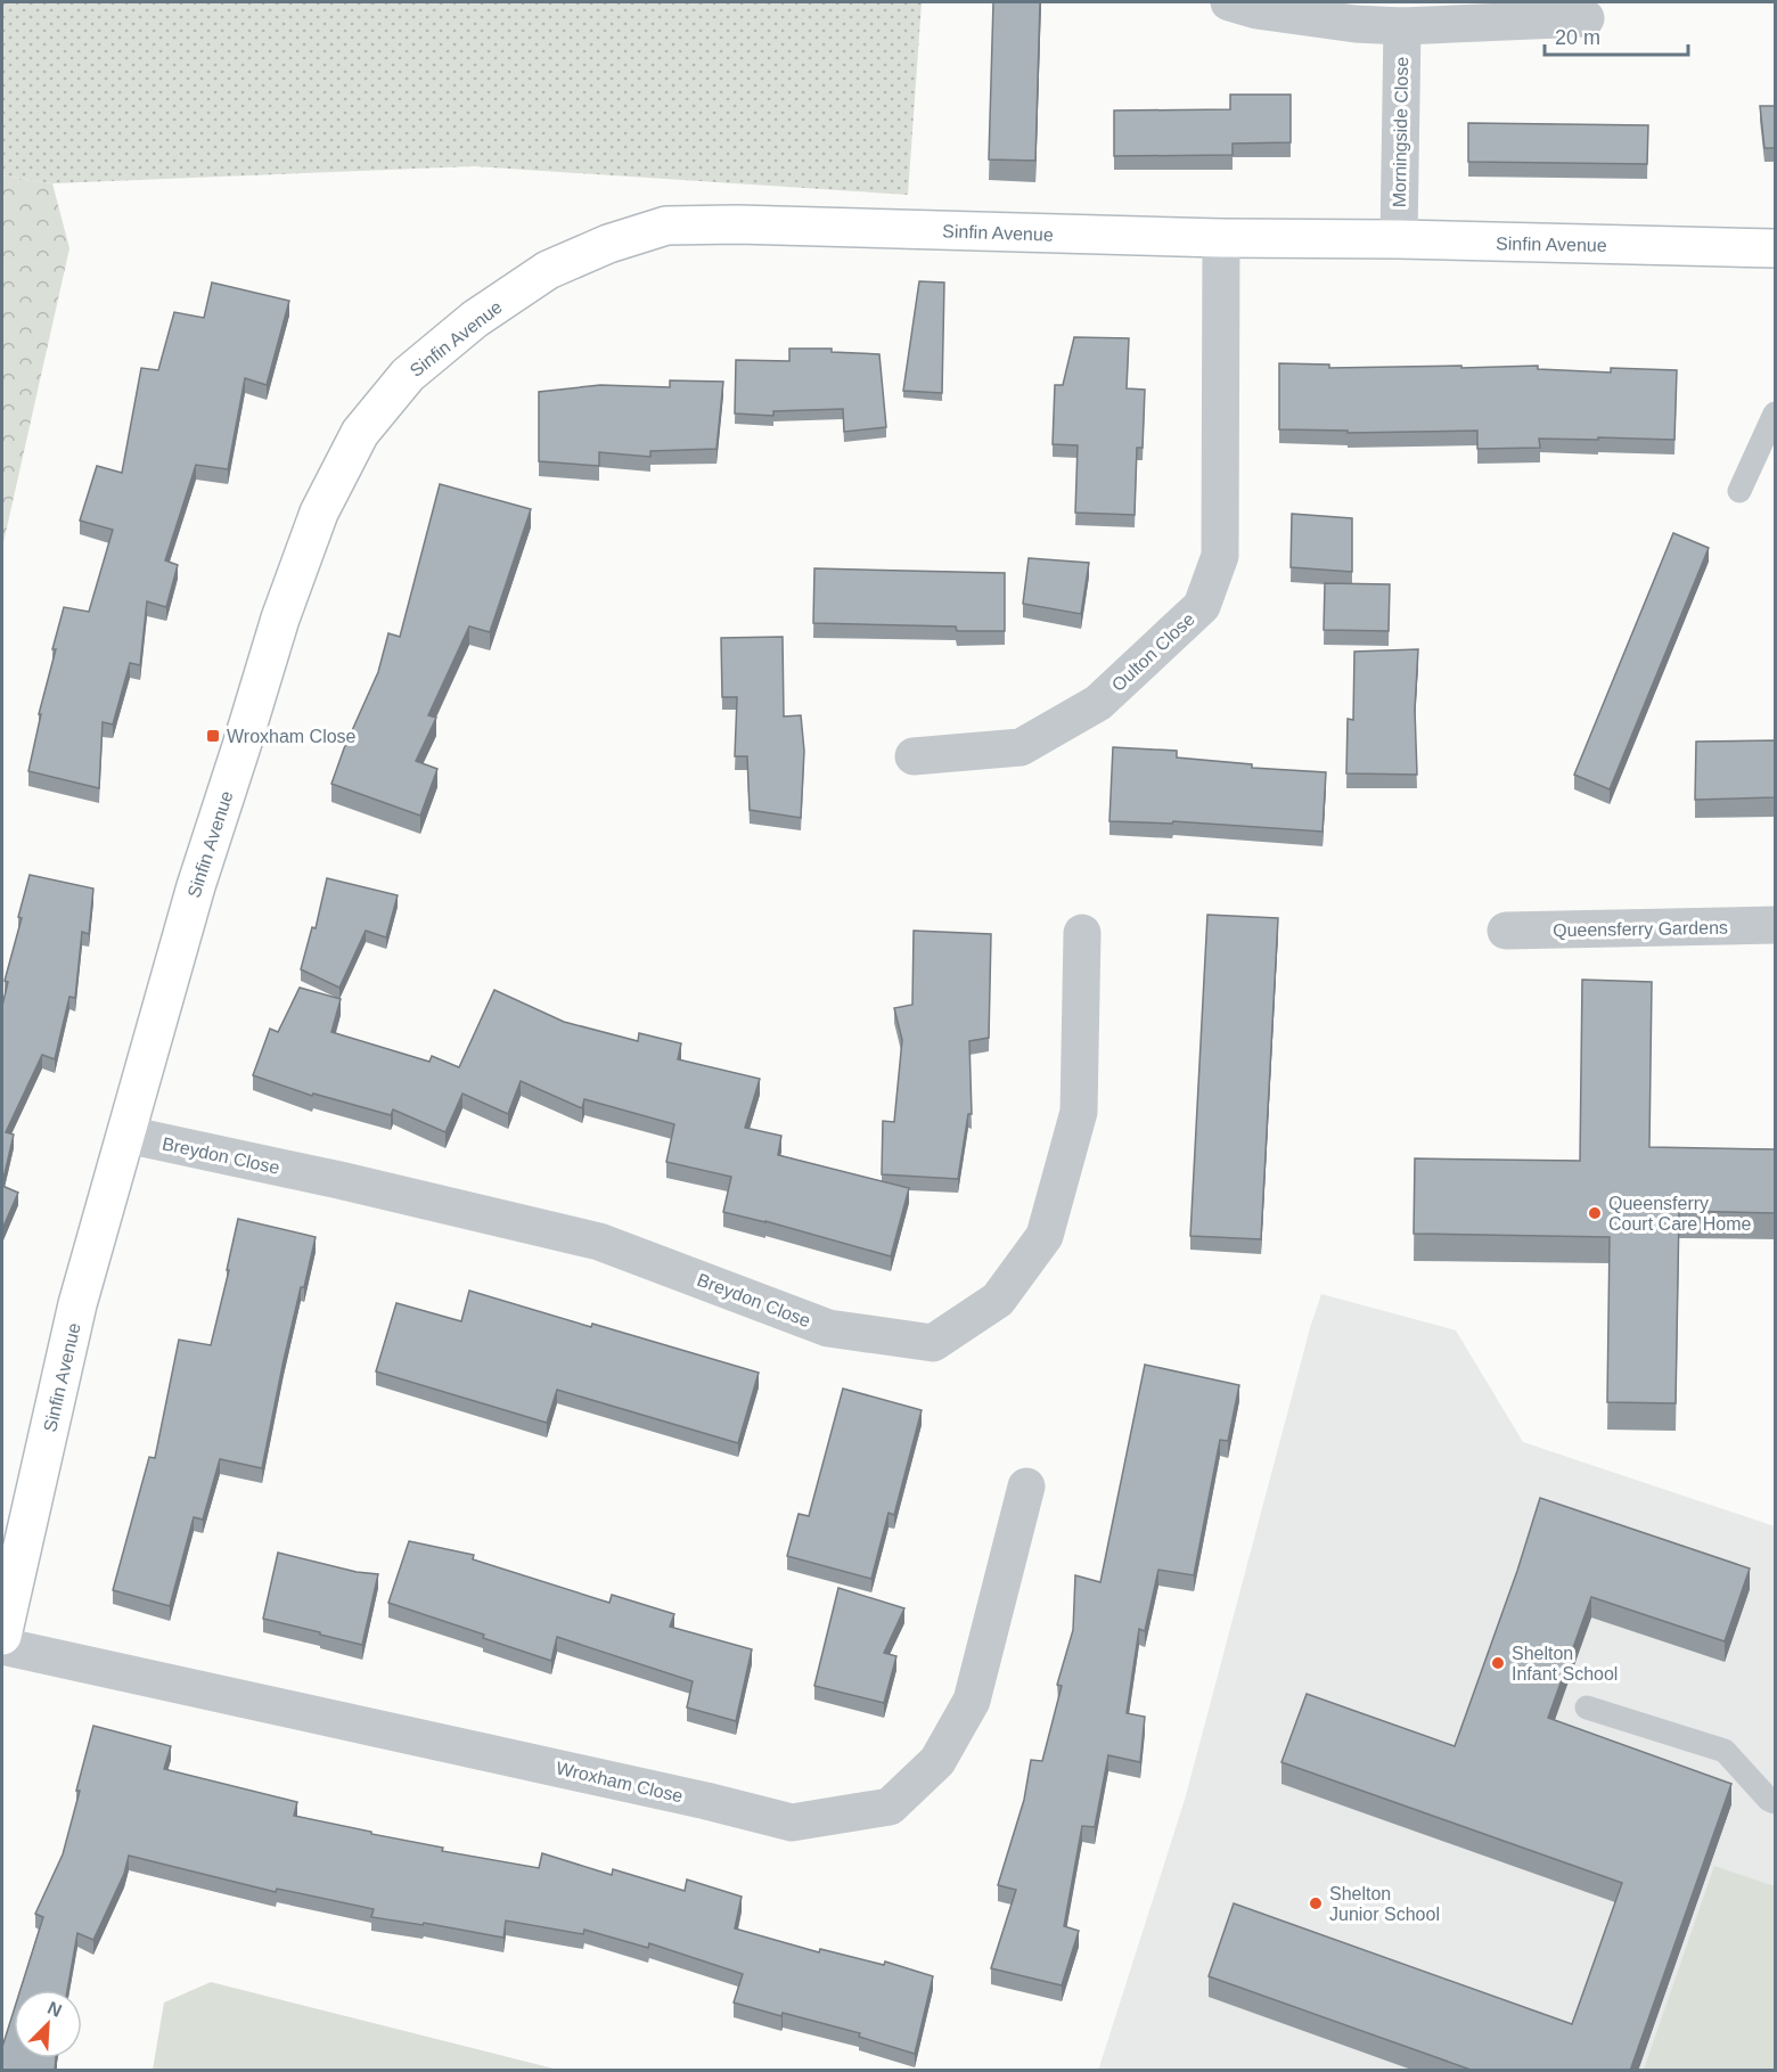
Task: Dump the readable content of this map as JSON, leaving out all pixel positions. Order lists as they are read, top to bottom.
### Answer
{
  "streets": {
    "street": [
      "Morningside Close",
      "Sinfin Avenue",
      "Oulton Close",
      "Queensferry Gardens",
      "Breydon Close",
      "Wroxham Close"
    ]
  },
  "crossings": [
    ["Morningside Close", "Sinfin Avenue"],
    ["Sinfin Avenue", "Oulton Close"],
    ["Sinfin Avenue", "Breydon Close"]
  ],
  "places": {
    "transit": ["Wroxham Close"],
    "other": ["Queensferry Court Care Home", "Shelton Infant School", "Shelton Junior School"]
  },
  "scale_bar": "20 m",
  "north": "top right"
}
